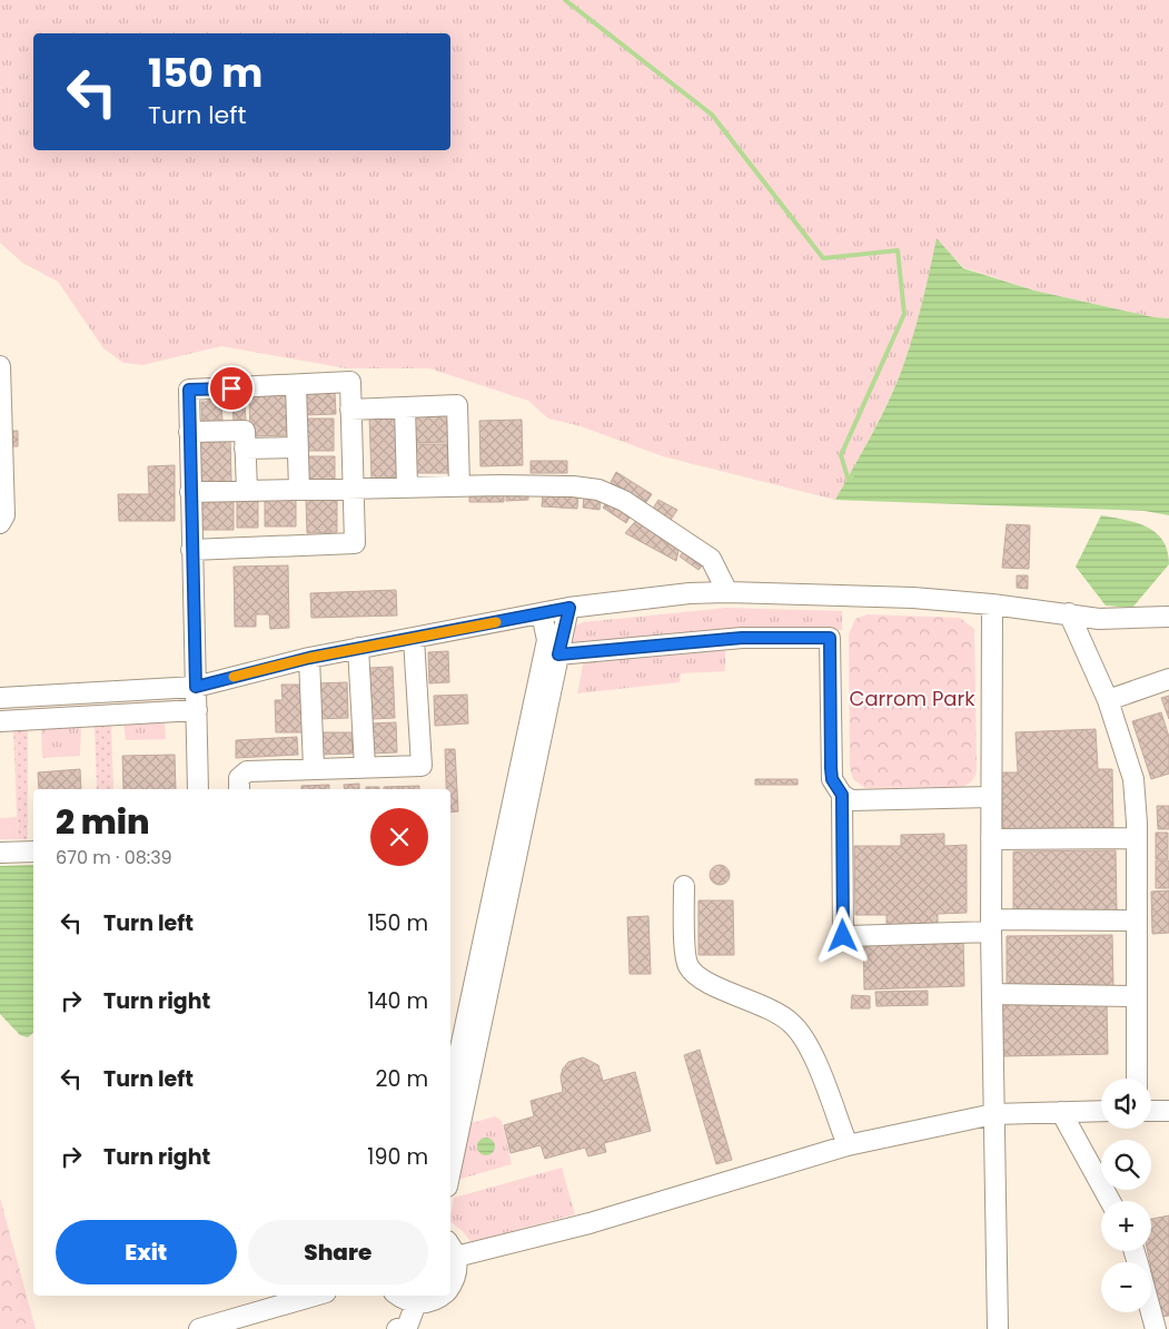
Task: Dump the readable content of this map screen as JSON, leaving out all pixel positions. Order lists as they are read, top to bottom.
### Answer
{
  "parks": ["Carrom Park"],
  "page": {
    "turn": ["150 m", "Turn left"],
    "heading": ["2 min", "670 m · 08:39"],
    "list": [
      {
        "name": "Turn left",
        "value": "150 m"
      },
      {
        "name": "Turn right",
        "value": "140 m"
      },
      {
        "name": "Turn left",
        "value": "20 m"
      },
      {
        "name": "Turn right",
        "value": "190 m"
      }
    ],
    "map_buttons": ["+", "−"],
    "buttons": ["Exit", "Share"]
  }
}
